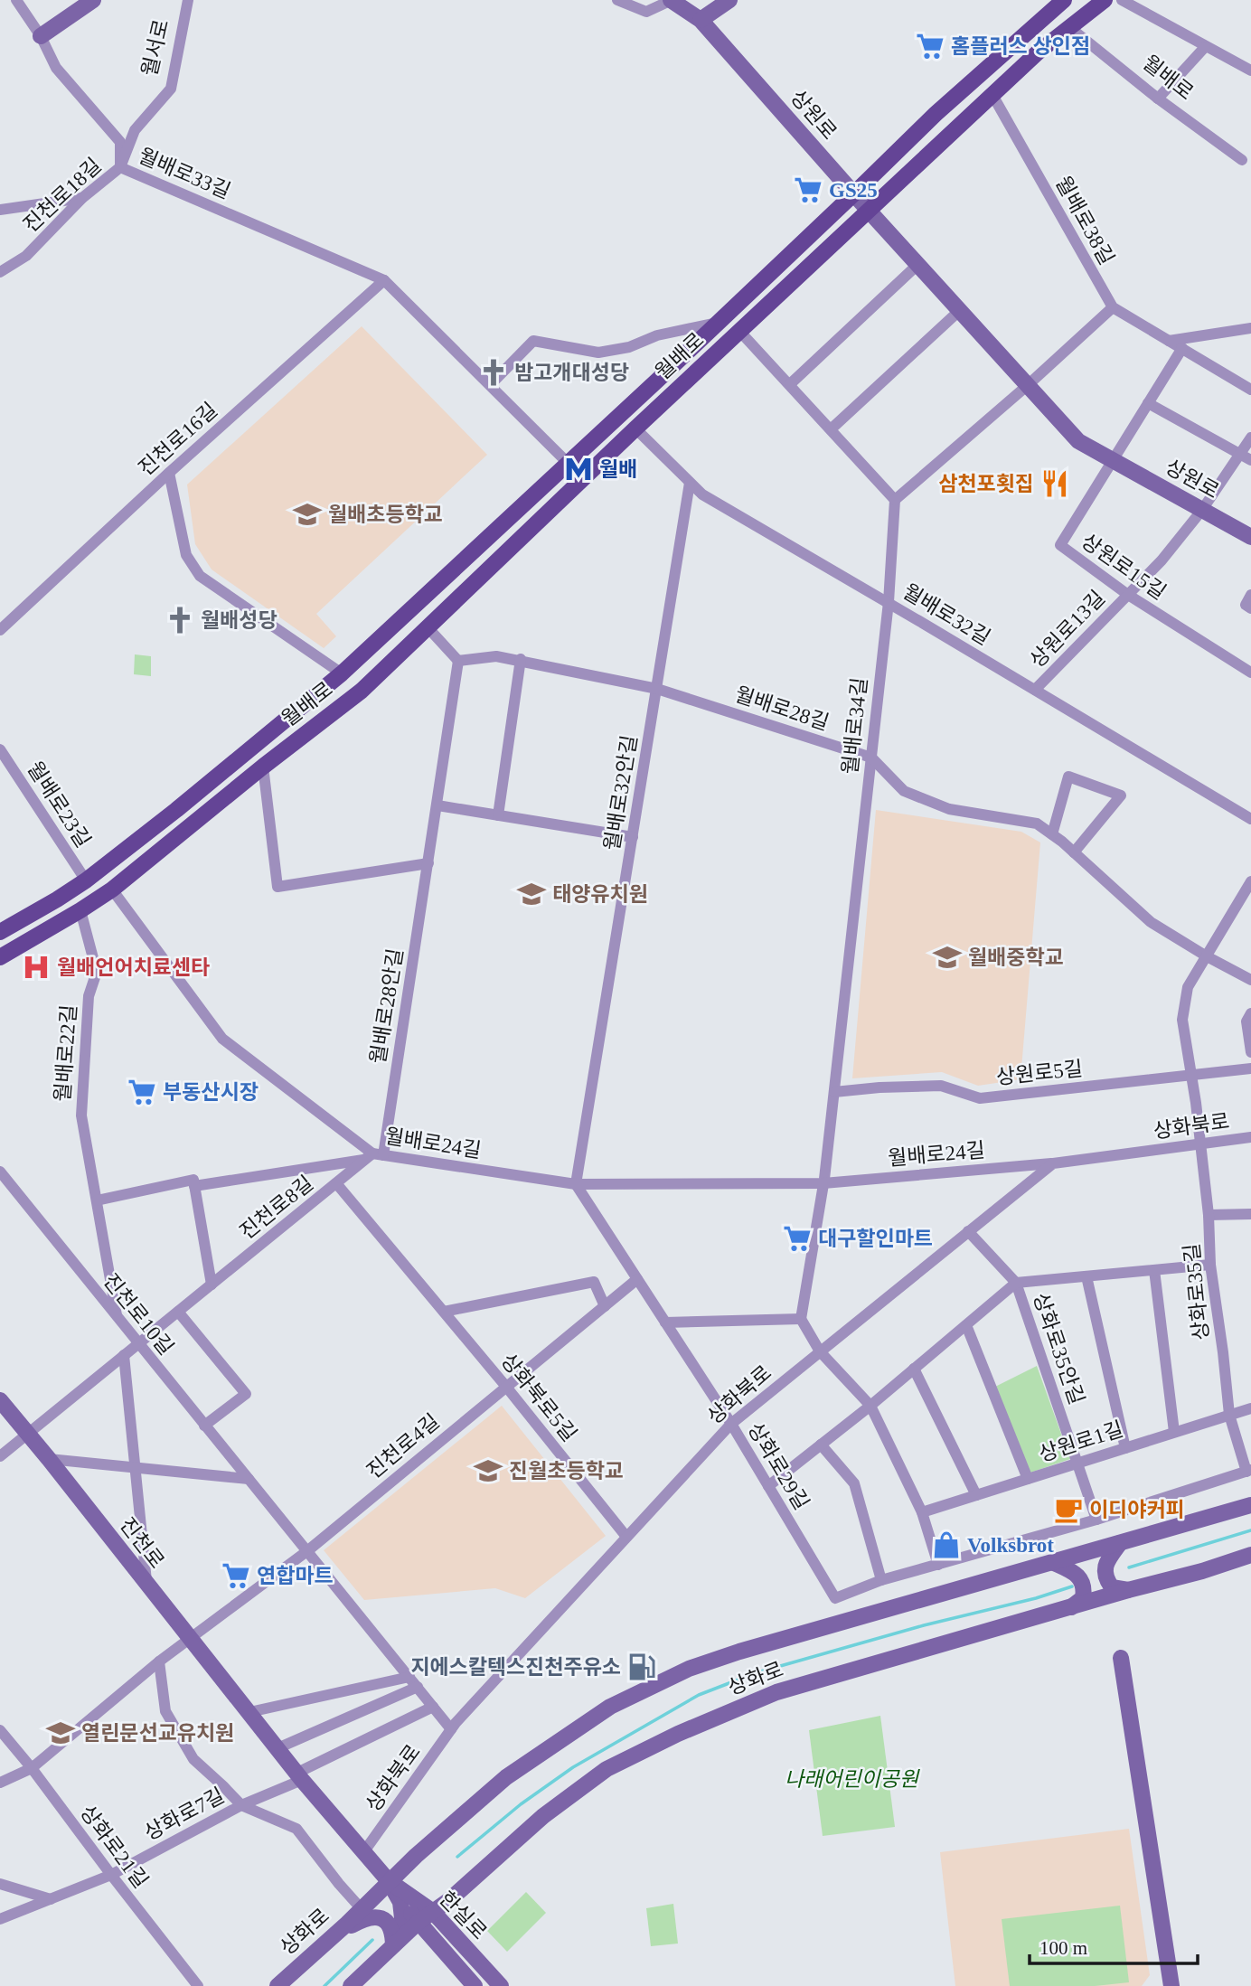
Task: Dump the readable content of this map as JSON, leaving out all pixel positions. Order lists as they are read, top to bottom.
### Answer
{
  "streets": {
    "main road": [
      "월배로",
      "상원로",
      "진천로",
      "상화로",
      "한실로"
    ],
    "street": [
      "월서로",
      "월배로33길",
      "진천로18길",
      "월배로38길",
      "진천로16길",
      "상원로15길",
      "월배로32길",
      "상원로13길",
      "월배로28길",
      "월배로34길",
      "월배로32안길",
      "월배로23길",
      "월배로28안길",
      "월배로22길",
      "상원로5길",
      "상화북로",
      "월배로24길",
      "진천로8길",
      "상화로35길",
      "진천로10길",
      "상화로35안길",
      "상화북로5길",
      "상원로1길",
      "진천로4길",
      "상화로29길",
      "상화로7길",
      "상화로21길"
    ]
  },
  "crossings": [
    ["월서로", "월배로33길"],
    ["월서로", "진천로18길"],
    ["월배로", "상원로"],
    ["월배로", "월배로38길"],
    ["월배로", "진천로16길"],
    ["월배로", "월배로32길"],
    ["월배로", "월배로23길"],
    ["월배로", "월배로22길"],
    ["월배로", "월배로24길"],
    ["상원로", "상원로15길"],
    ["상원로", "상원로13길"],
    ["월배로33길", "진천로18길"],
    ["월배로33길", "진천로16길"],
    ["상원로15길", "상원로13길"],
    ["월배로32길", "상원로13길"],
    ["월배로32길", "월배로34길"],
    ["월배로32길", "월배로32안길"],
    ["월배로28길", "월배로34길"],
    ["월배로28길", "월배로32안길"],
    ["월배로28길", "월배로28안길"],
    ["월배로28길", "상화로35길"],
    ["월배로34길", "상원로5길"],
    ["월배로34길", "월배로24길"],
    ["월배로32안길", "월배로24길"],
    ["월배로32안길", "상화로29길"],
    ["월배로28안길", "월배로24길"],
    ["월배로28안길", "진천로8길"],
    ["월배로22길", "진천로10길"],
    ["상원로5길", "상화로35길"],
    ["상화북로", "월배로24길"],
    ["상화북로", "상화로35길"],
    ["상화북로", "진천로10길"],
    ["상화북로", "상화북로5길"],
    ["상화북로", "상화로29길"],
    ["상화북로", "진천로"],
    ["월배로24길", "진천로8길"],
    ["월배로24길", "상화로29길"],
    ["진천로8길", "진천로10길"],
    ["진천로8길", "상화북로5길"],
    ["진천로8길", "진천로"],
    ["상화로35길", "상화로35안길"],
    ["상화로35길", "상원로1길"],
    ["진천로10길", "진천로4길"],
    ["상화로35안길", "상원로1길"],
    ["상화로35안길", "상화로29길"],
    ["상화북로5길", "진천로4길"],
    ["진천로4길", "상화로29길"],
    ["진천로4길", "진천로"],
    ["진천로4길", "상화로21길"],
    ["진천로", "상화로"],
    ["진천로", "상화로7길"],
    ["진천로", "한실로"],
    ["상화로", "상화로7길"],
    ["상화로", "한실로"],
    ["상화로7길", "상화로21길"]
  ],
  "parks": ["나래어린이공원"],
  "places": {
    "supermarket": [
      "홈플러스 상인점",
      "GS25",
      "부동산시장",
      "대구할인마트",
      "연합마트"
    ],
    "church": ["밤고개대성당", "월배성당"],
    "metro station": ["월배"],
    "restaurant": ["삼천포횟집"],
    "school or university": [
      "월배초등학교",
      "태양유치원",
      "월배중학교",
      "진월초등학교",
      "열린문선교유치원"
    ],
    "hospital": ["월배언어치료센타"],
    "cafe": ["이디야커피"],
    "shop": ["Volksbrot"],
    "fuel station": ["지에스칼텍스진천주유소"]
  },
  "scale_bar": "100 m"
}
